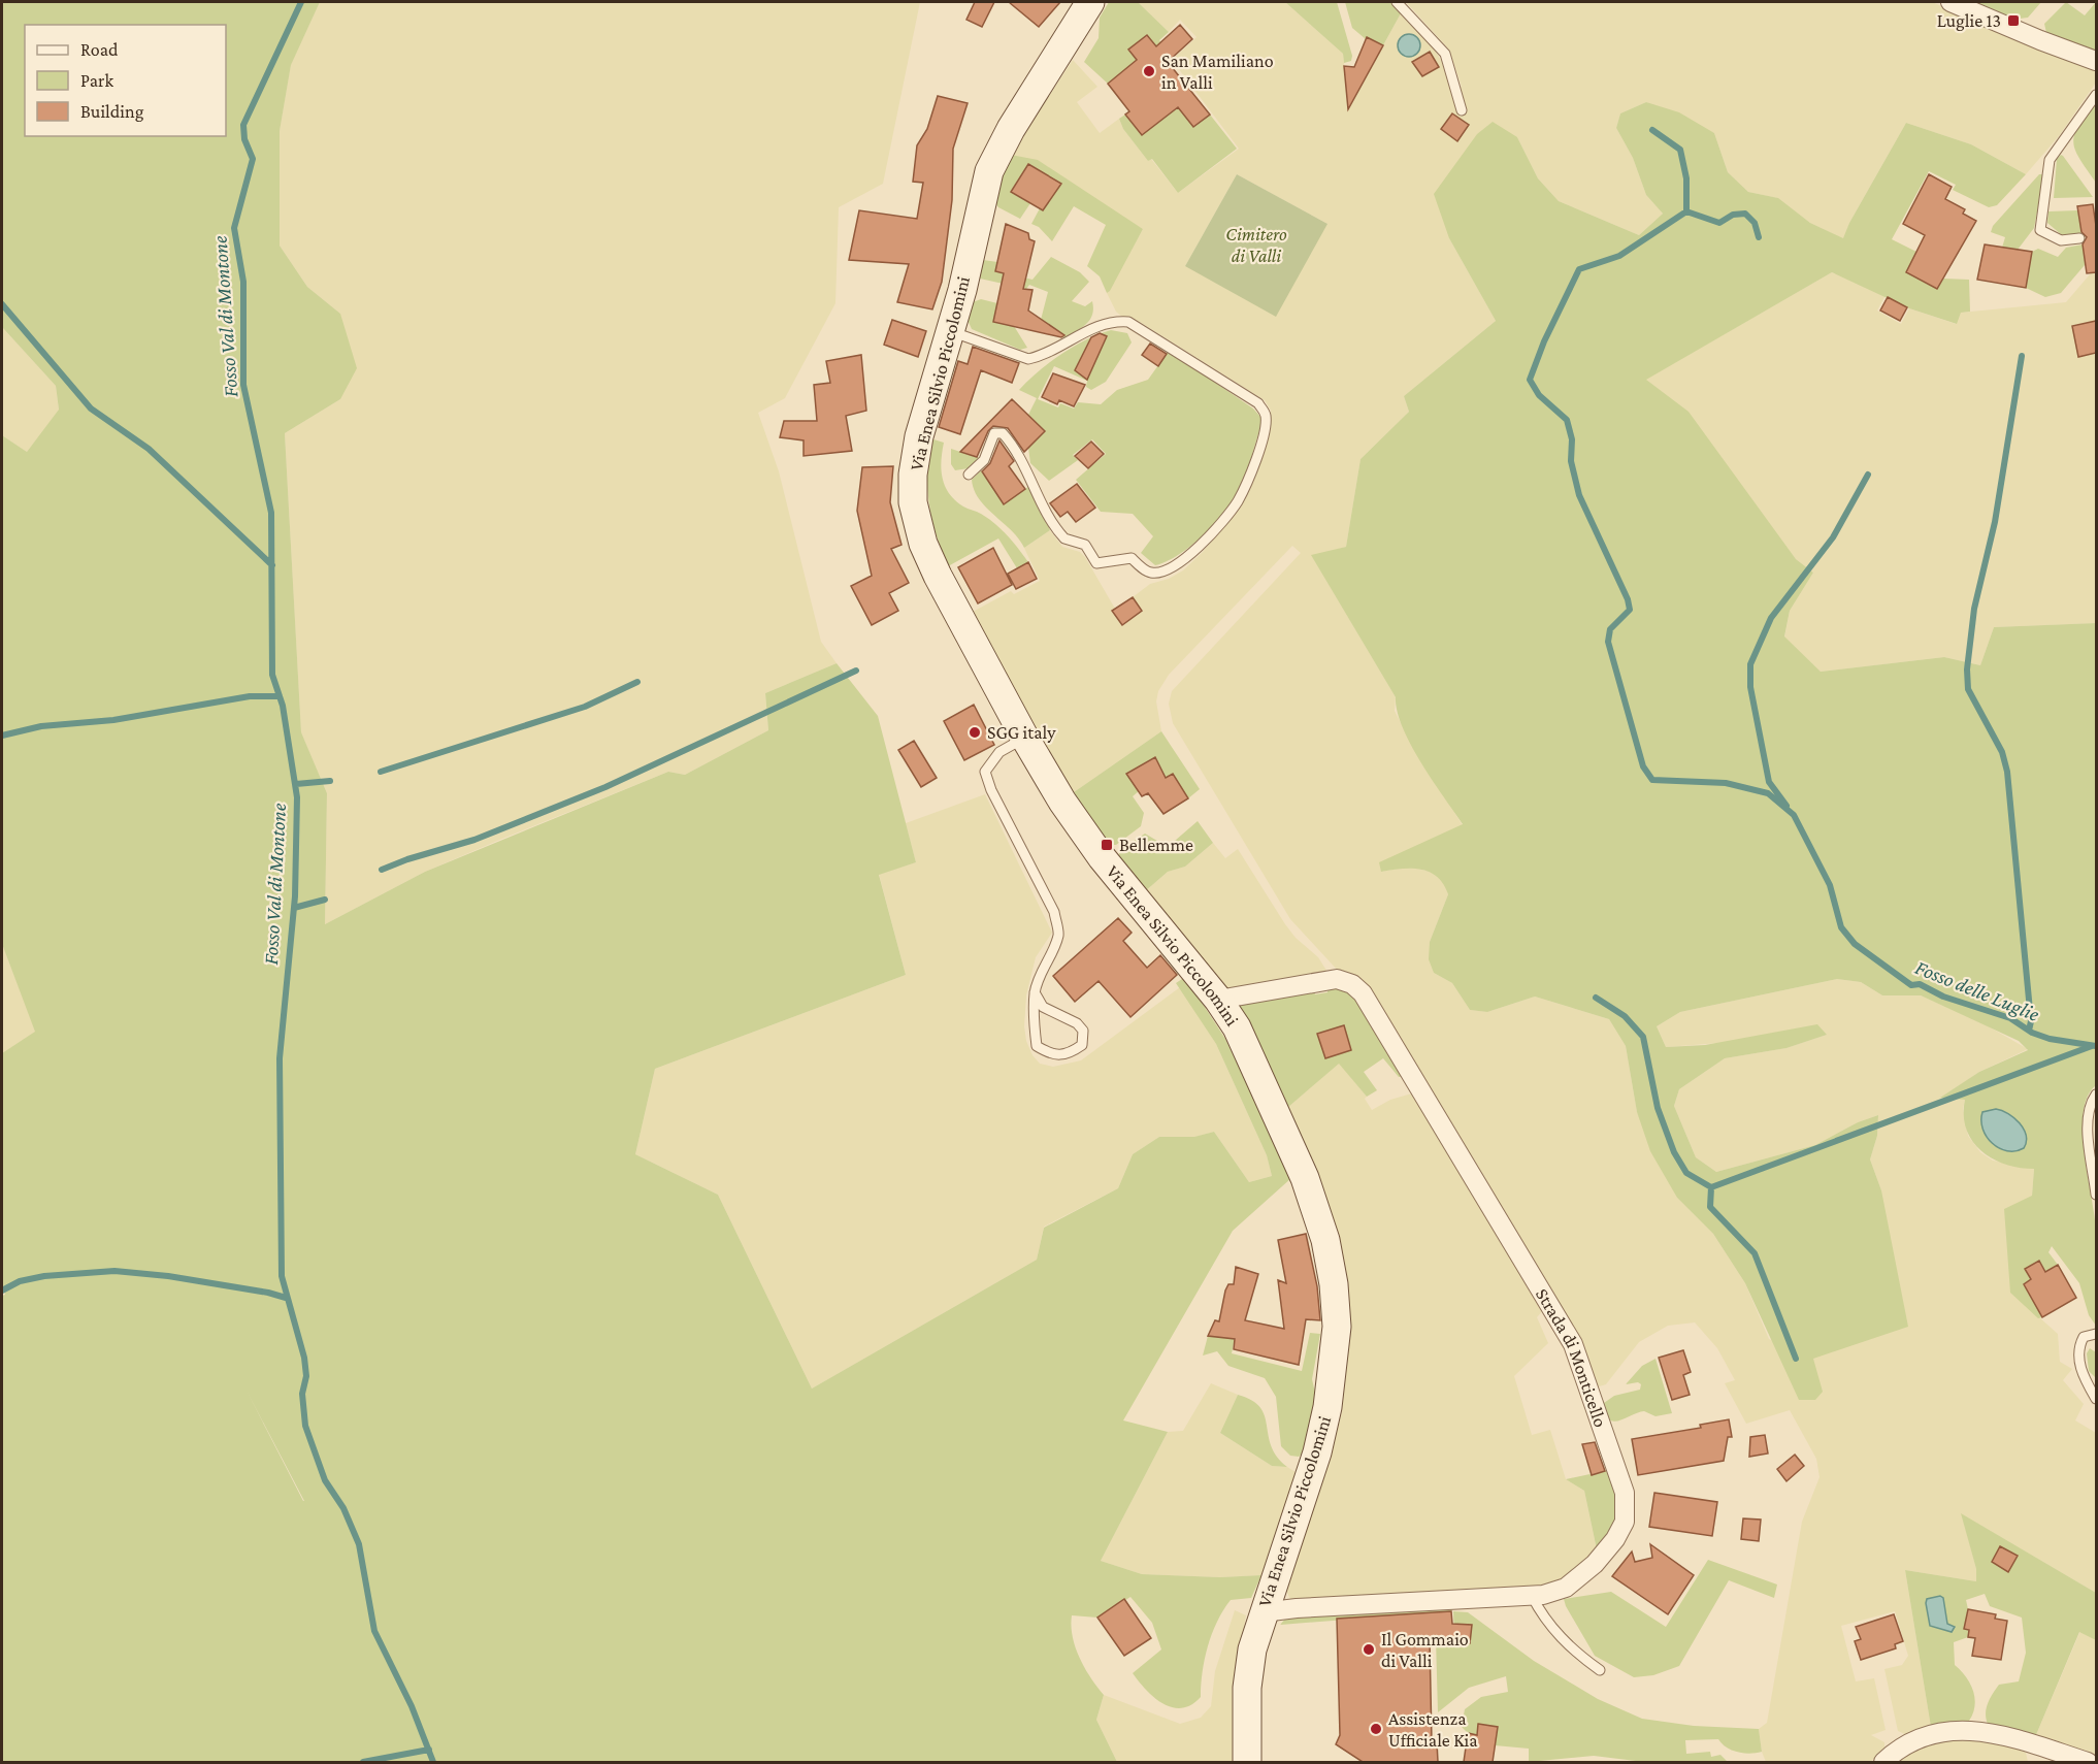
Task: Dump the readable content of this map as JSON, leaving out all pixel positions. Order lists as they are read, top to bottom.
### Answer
{
  "streets": {
    "main road": ["Via Enea Silvio Piccolomini"],
    "street": ["Strada di Monticello"]
  },
  "crossings": [
    ["Via Enea Silvio Piccolomini", "Strada di Monticello"]
  ],
  "water": ["Fosso Val di Montone", "Fosso delle Luglie"],
  "parks": ["Cimitero di Valli"],
  "places": {
    "transit": ["Luglie 13", "Bellemme"],
    "other": [
      "San Mamiliano in Valli",
      "SGG italy",
      "Il Gommaio di Valli",
      "Assistenza Ufficiale Kia"
    ]
  },
  "legend": ["Road", "Park", "Building"]
}
